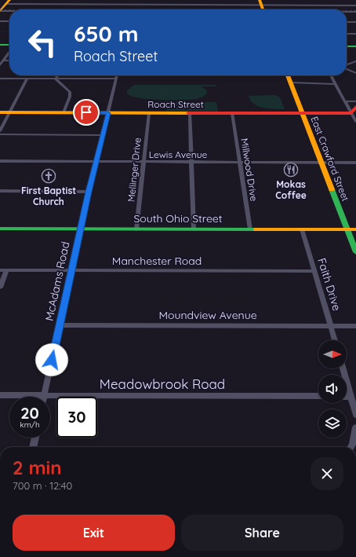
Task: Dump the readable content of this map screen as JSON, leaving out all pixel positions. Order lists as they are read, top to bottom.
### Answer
{
  "streets": {
    "main road": ["Roach Street", "East Crawford Street", "South Ohio Street"],
    "street": [
      "Lewis Avenue",
      "Mellinger Drive",
      "Millwood Drive",
      "Manchester Road",
      "McAdams Road",
      "Faith Drive",
      "Moundview Avenue",
      "Meadowbrook Road"
    ]
  },
  "crossings": [
    ["Roach Street", "East Crawford Street"],
    ["Roach Street", "Mellinger Drive"],
    ["Roach Street", "Millwood Drive"],
    ["Roach Street", "McAdams Road"],
    ["Lewis Avenue", "East Crawford Street"],
    ["Lewis Avenue", "Mellinger Drive"],
    ["Lewis Avenue", "Millwood Drive"],
    ["Lewis Avenue", "McAdams Road"],
    ["East Crawford Street", "South Ohio Street"],
    ["Mellinger Drive", "South Ohio Street"],
    ["Millwood Drive", "South Ohio Street"],
    ["South Ohio Street", "McAdams Road"],
    ["South Ohio Street", "Faith Drive"],
    ["Manchester Road", "McAdams Road"],
    ["Manchester Road", "Faith Drive"],
    ["McAdams Road", "Moundview Avenue"],
    ["McAdams Road", "Meadowbrook Road"],
    ["Faith Drive", "Moundview Avenue"]
  ],
  "places": {
    "restaurant": ["Mokas Coffee"],
    "church": ["First Baptist Church"]
  },
  "north": "right",
  "page": {
    "turn": ["650 m", "Roach Street"],
    "speed": "20 km/h",
    "limit": "30",
    "heading": ["2 min", "700 m · 12:40"],
    "buttons": ["Exit", "Share"]
  }
}
